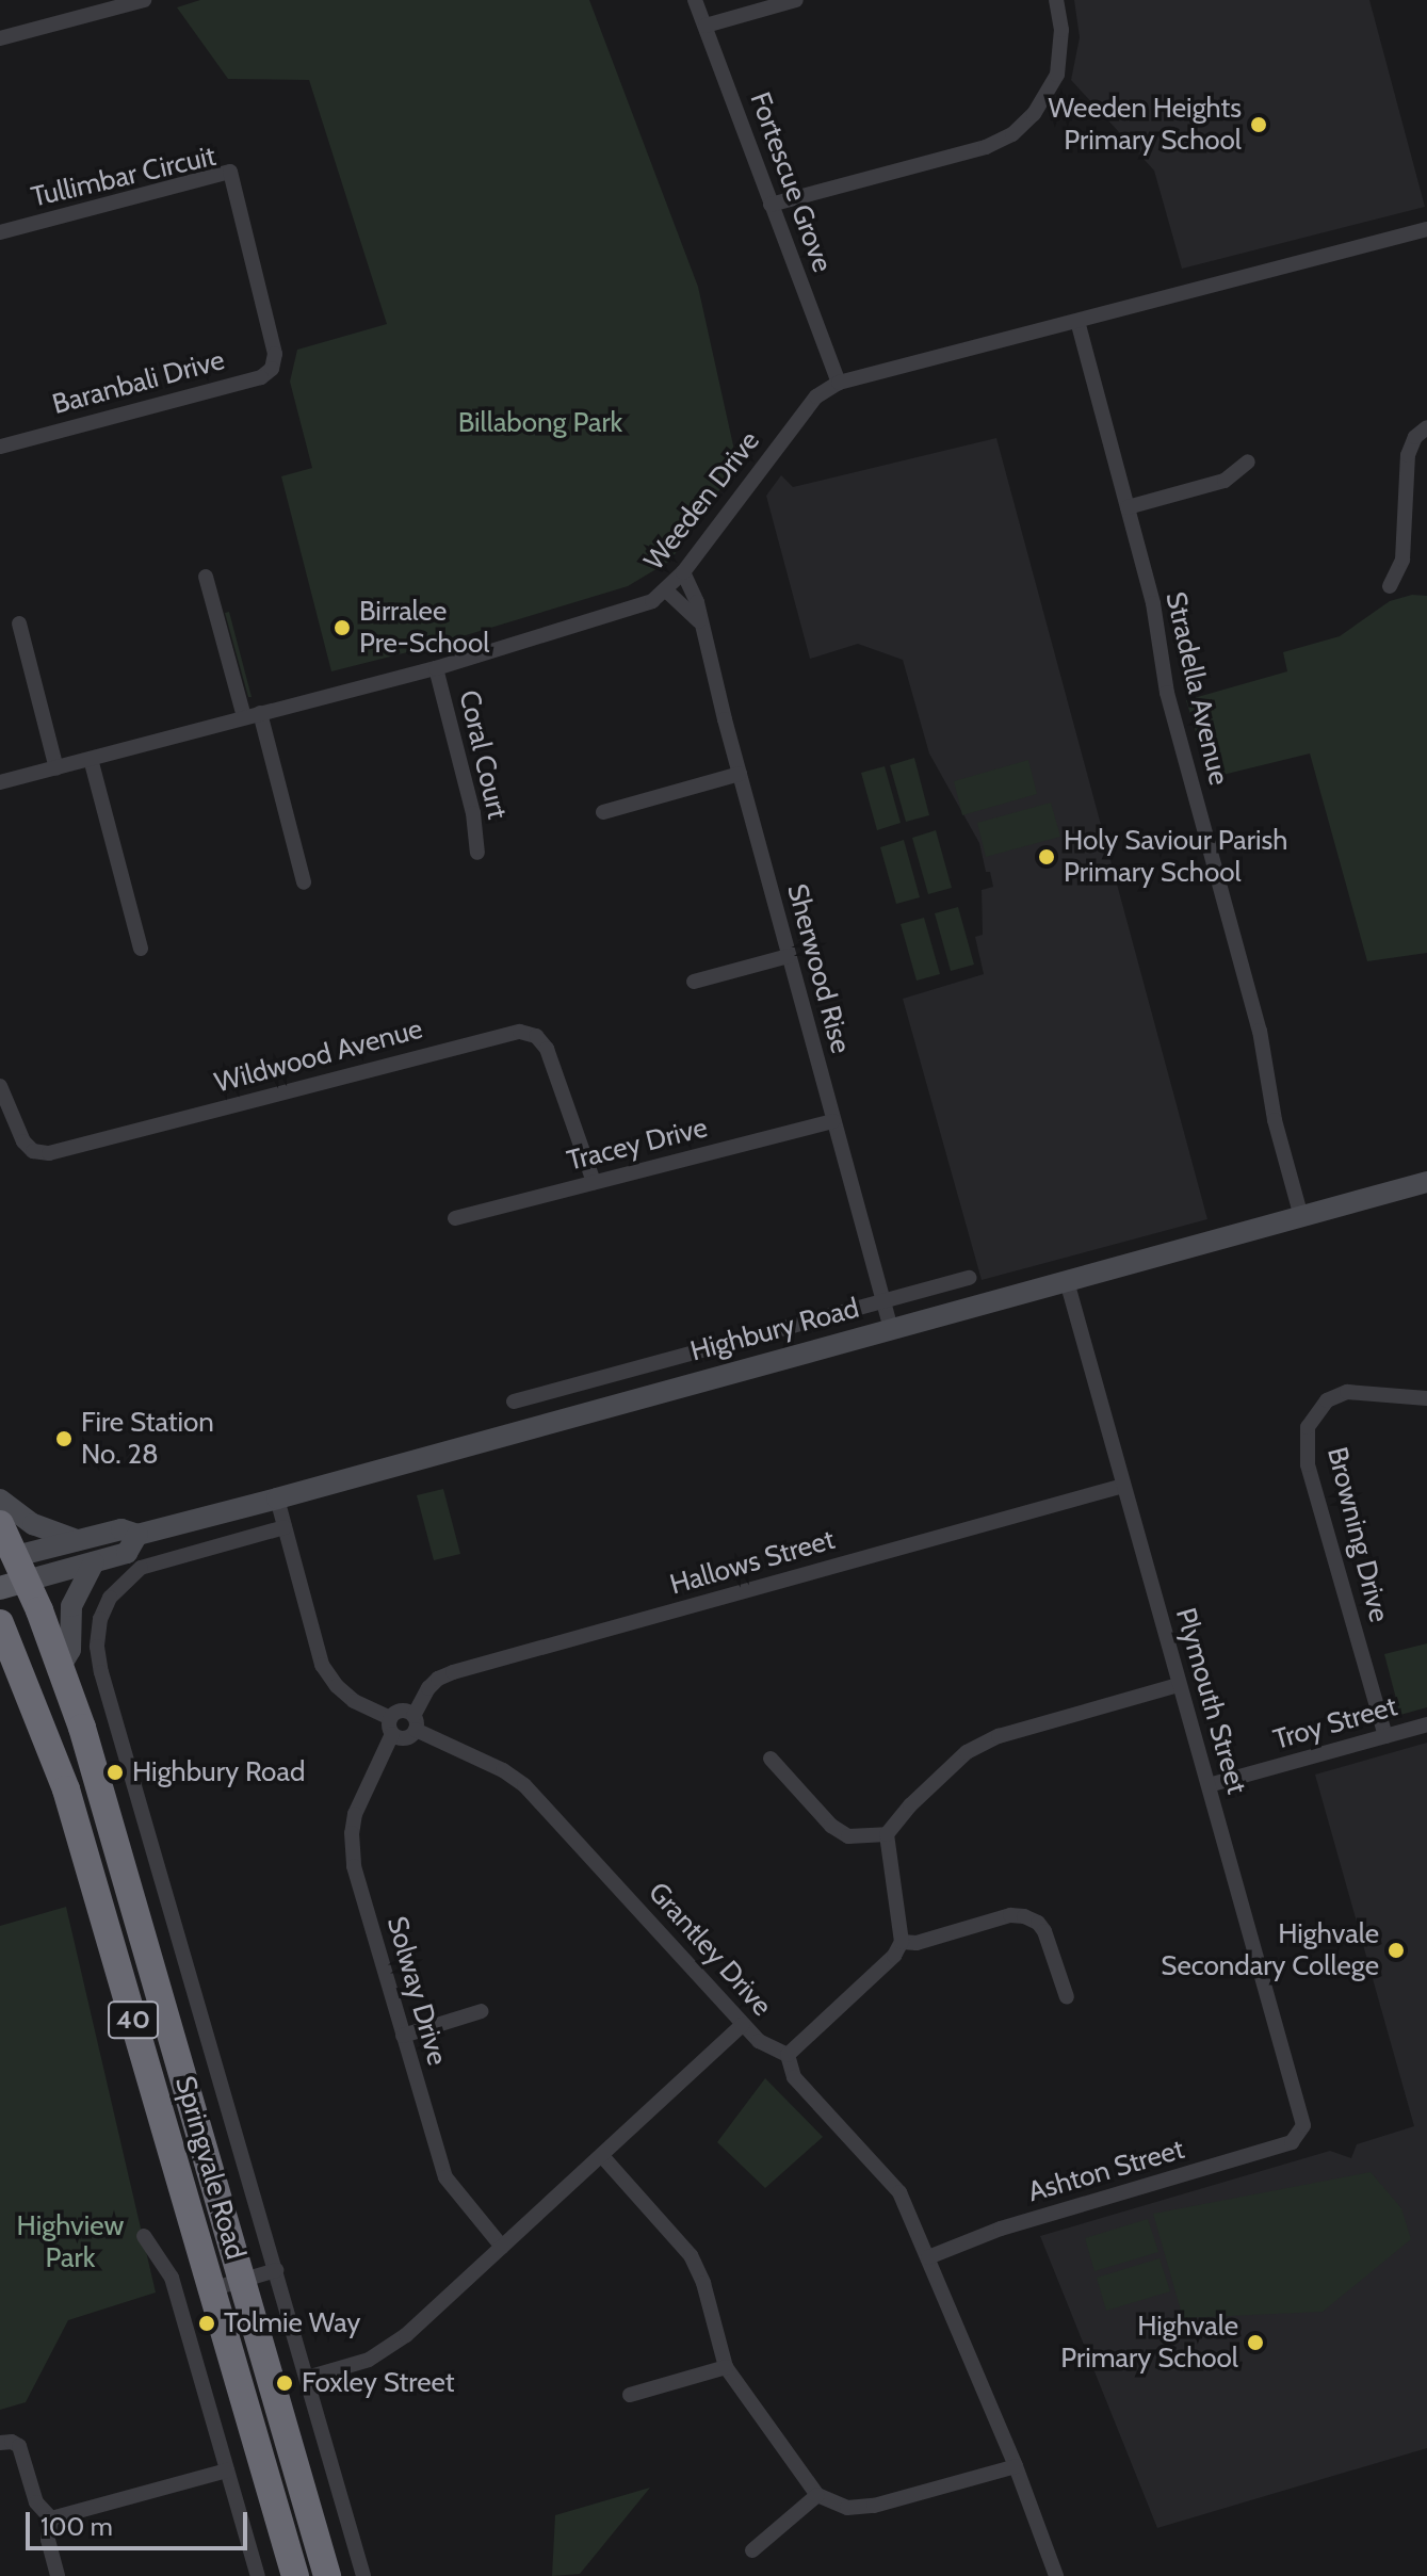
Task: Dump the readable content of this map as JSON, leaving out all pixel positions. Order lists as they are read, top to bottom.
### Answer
{
  "streets": {
    "highway": ["40", "Springvale Road"],
    "main road": ["Highbury Road"],
    "street": [
      "Tullimbar Circuit",
      "Fortescue Grove",
      "Baranbali Drive",
      "Weeden Drive",
      "Stradella Avenue",
      "Coral Court",
      "Sherwood Rise",
      "Wildwood Avenue",
      "Tracey Drive",
      "Browning Drive",
      "Hallows Street",
      "Plymouth Street",
      "Troy Street",
      "Grantley Drive",
      "Solway Drive",
      "Ashton Street"
    ]
  },
  "crossings": [
    ["Tullimbar Circuit", "Baranbali Drive"],
    ["Fortescue Grove", "Weeden Drive"],
    ["Weeden Drive", "Stradella Avenue"],
    ["Weeden Drive", "Coral Court"],
    ["Weeden Drive", "Sherwood Rise"],
    ["Stradella Avenue", "Highbury Road"],
    ["Sherwood Rise", "Tracey Drive"],
    ["Sherwood Rise", "Highbury Road"],
    ["Wildwood Avenue", "Tracey Drive"],
    ["Highbury Road", "Plymouth Street"],
    ["Highbury Road", "Springvale Road"],
    ["Browning Drive", "Troy Street"],
    ["Hallows Street", "Plymouth Street"],
    ["Hallows Street", "Grantley Drive"],
    ["Plymouth Street", "Troy Street"],
    ["Plymouth Street", "Ashton Street"]
  ],
  "parks": ["Billabong Park", "Highview Park"],
  "places": [
    "Weeden Heights Primary School",
    "Birralee Pre-School",
    "Holy Saviour Parish Primary School",
    "Fire Station No. 28",
    "Highbury Road",
    "Highvale Secondary College",
    "Tolmie Way",
    "Highvale Primary School",
    "Foxley Street"
  ],
  "scale_bar": "100 m"
}
